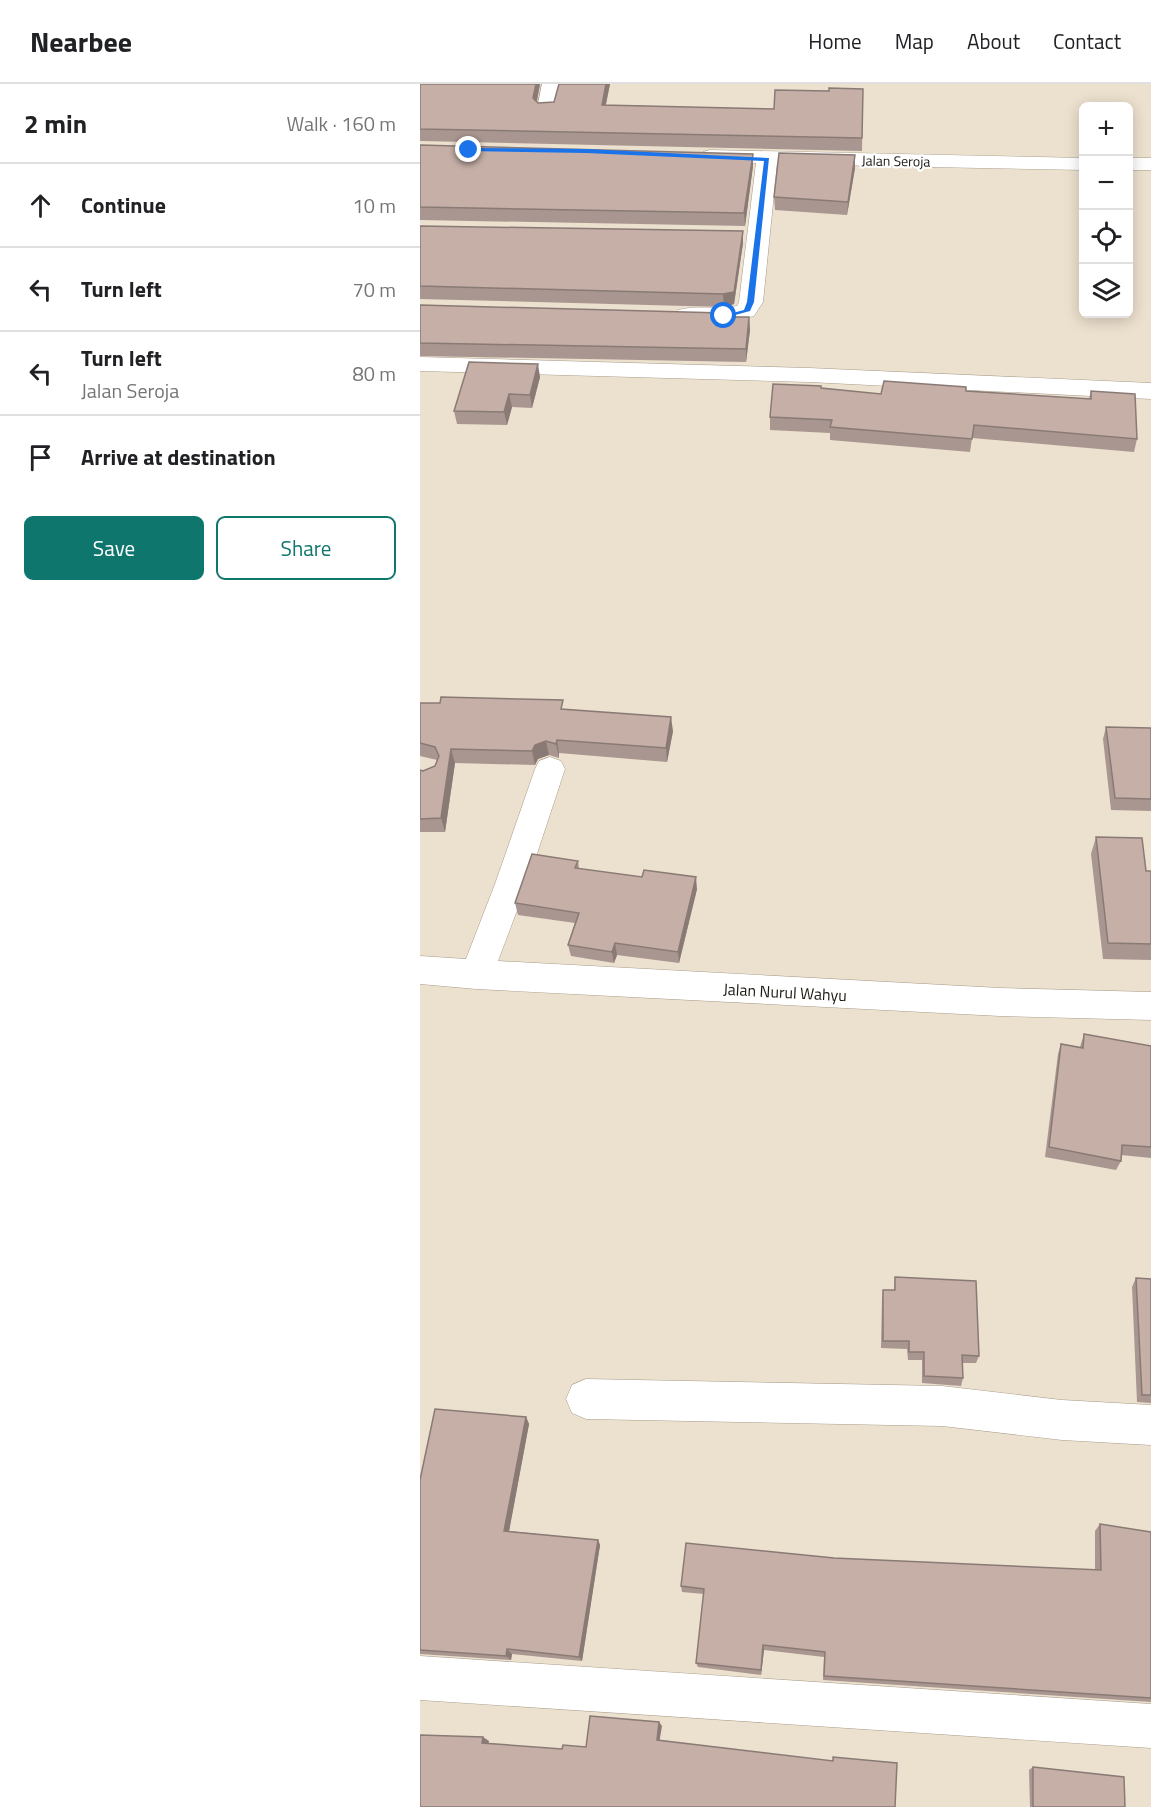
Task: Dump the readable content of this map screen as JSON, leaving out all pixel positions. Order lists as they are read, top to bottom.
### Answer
{
  "streets": {
    "street": ["Jalan Seroja", "Jalan Nurul Wahyu"]
  },
  "page": {
    "header": "Nearbee",
    "nav": [
      "Home",
      "Map",
      "About",
      "Contact"
    ],
    "heading": ["2 min", "Walk · 160 m"],
    "map_buttons": ["+", "−"],
    "list": [
      ["Continue", "10 m"],
      ["Turn left", "70 m"],
      ["Turn left", "Jalan Seroja", "80 m"],
      "Arrive at destination"
    ],
    "buttons": ["Save", "Share"]
  }
}
